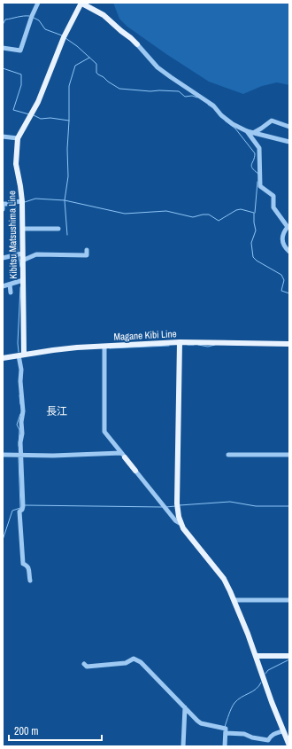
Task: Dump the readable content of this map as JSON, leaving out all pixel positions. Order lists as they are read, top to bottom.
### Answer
{
  "streets": {
    "main road": ["Kibitsu Matsushima Line", "Magane Kibi Line"]
  },
  "crossings": [
    ["Kibitsu Matsushima Line", "Magane Kibi Line"]
  ],
  "districts": ["長江"],
  "scale_bar": "200 m"
}
